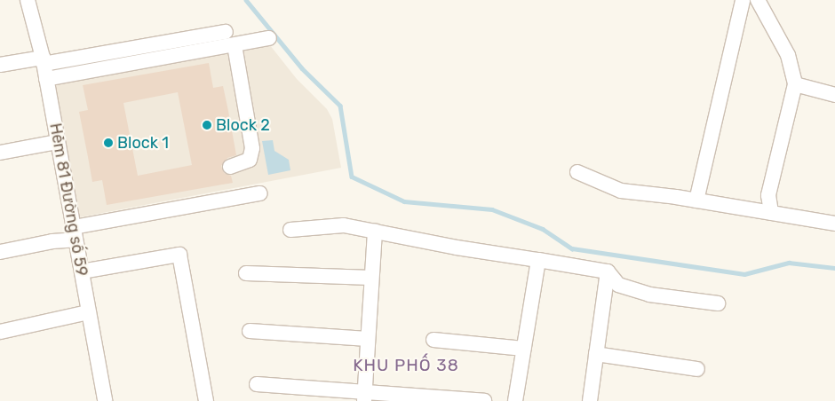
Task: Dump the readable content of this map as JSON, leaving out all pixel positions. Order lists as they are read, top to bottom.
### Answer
{
  "streets": {
    "street": ["Hẻm 81 Đường số 59"]
  },
  "districts": ["KHU PHỐ 38"],
  "places": ["Block 2", "Block 1"]
}
